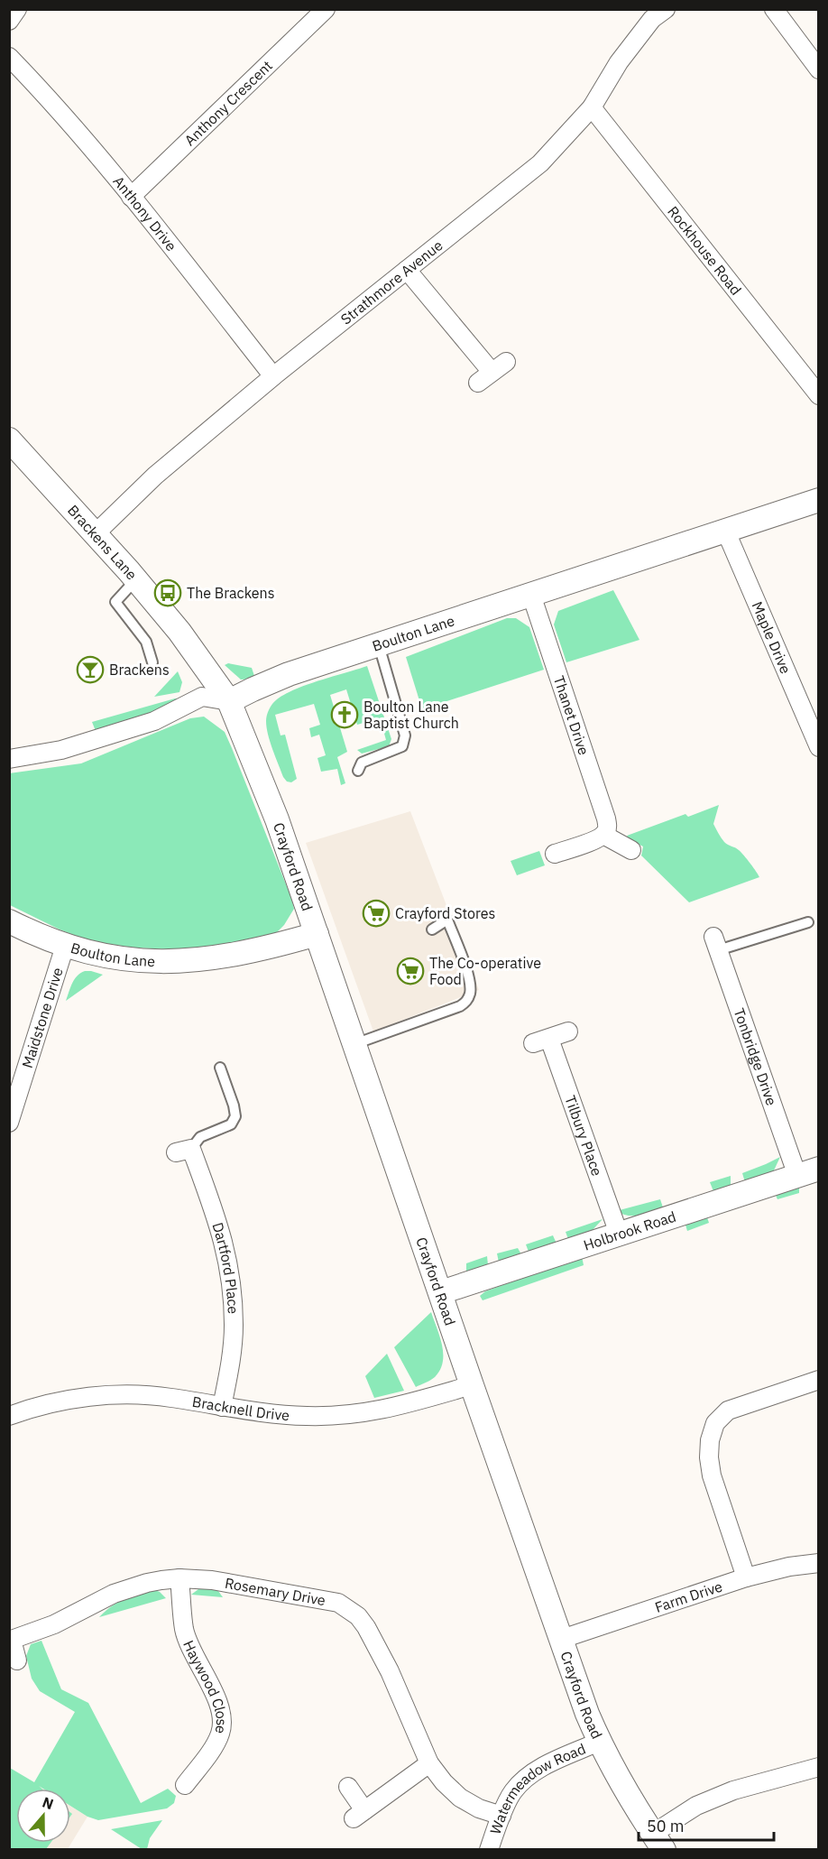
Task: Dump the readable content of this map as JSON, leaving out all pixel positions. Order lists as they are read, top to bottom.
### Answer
{
  "streets": {
    "street": [
      "Anthony Crescent",
      "Anthony Drive",
      "Rockhouse Road",
      "Strathmore Avenue",
      "Brackens Lane",
      "Boulton Lane",
      "Maple Drive",
      "Thanet Drive",
      "Crayford Road",
      "Maidstone Drive",
      "Tonbridge Drive",
      "Tilbury Place",
      "Holbrook Road",
      "Dartford Place",
      "Bracknell Drive",
      "Rosemary Drive",
      "Farm Drive",
      "Haywood Close",
      "Watermeadow Road"
    ]
  },
  "crossings": [
    ["Anthony Crescent", "Anthony Drive"],
    ["Anthony Drive", "Strathmore Avenue"],
    ["Rockhouse Road", "Strathmore Avenue"],
    ["Strathmore Avenue", "Brackens Lane"],
    ["Brackens Lane", "Boulton Lane"],
    ["Brackens Lane", "Crayford Road"],
    ["Boulton Lane", "Maple Drive"],
    ["Boulton Lane", "Thanet Drive"],
    ["Boulton Lane", "Crayford Road"],
    ["Boulton Lane", "Maidstone Drive"],
    ["Crayford Road", "Holbrook Road"],
    ["Crayford Road", "Bracknell Drive"],
    ["Crayford Road", "Farm Drive"],
    ["Crayford Road", "Watermeadow Road"],
    ["Tonbridge Drive", "Holbrook Road"],
    ["Tilbury Place", "Holbrook Road"],
    ["Dartford Place", "Bracknell Drive"],
    ["Rosemary Drive", "Haywood Close"],
    ["Rosemary Drive", "Watermeadow Road"]
  ],
  "places": {
    "bus stop": ["The Brackens"],
    "bar": ["Brackens"],
    "church": ["Boulton Lane Baptist Church"],
    "supermarket": ["Crayford Stores", "The Co-operative Food"]
  },
  "scale_bar": "50 m",
  "north": "top"
}
